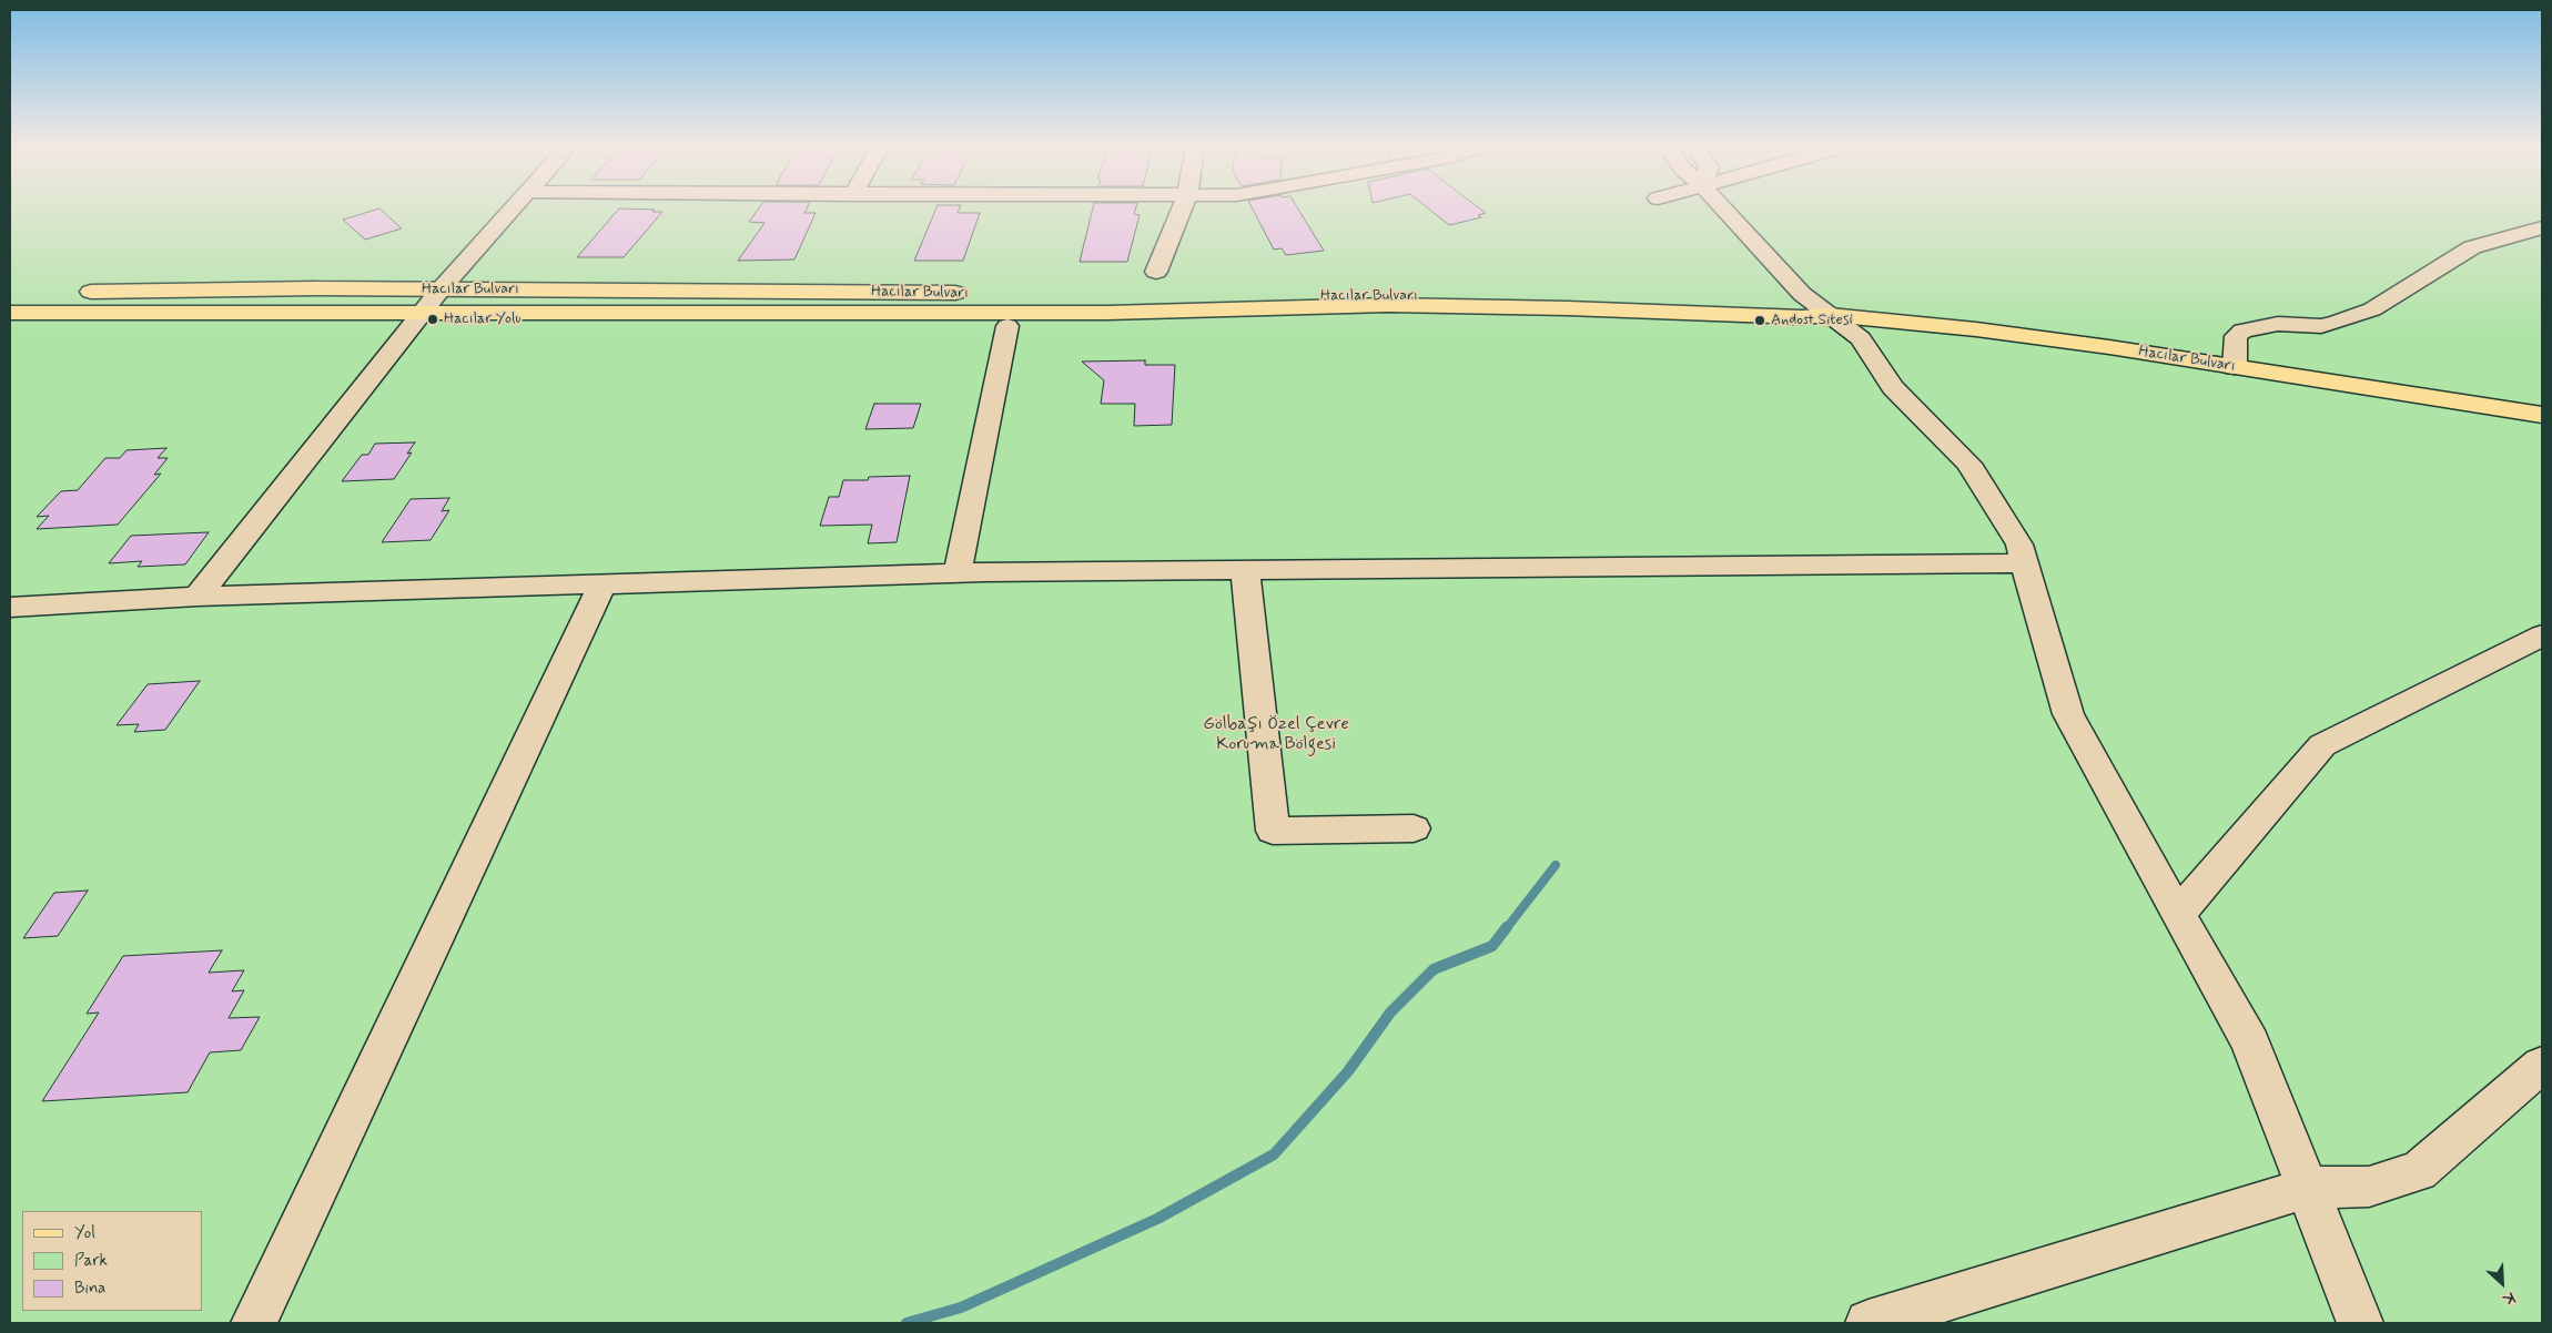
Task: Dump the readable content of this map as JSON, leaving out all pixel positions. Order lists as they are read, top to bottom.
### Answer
{
  "streets": {
    "main road": ["Hacılar Bulvarı"]
  },
  "parks": ["Gölbaşı Özel Çevre Koruma Bölgesi"],
  "places": ["Hacılar Yolu", "Andost Sitesi"],
  "legend": ["Yol", "Park", "Bina"],
  "north": "bottom right"
}
